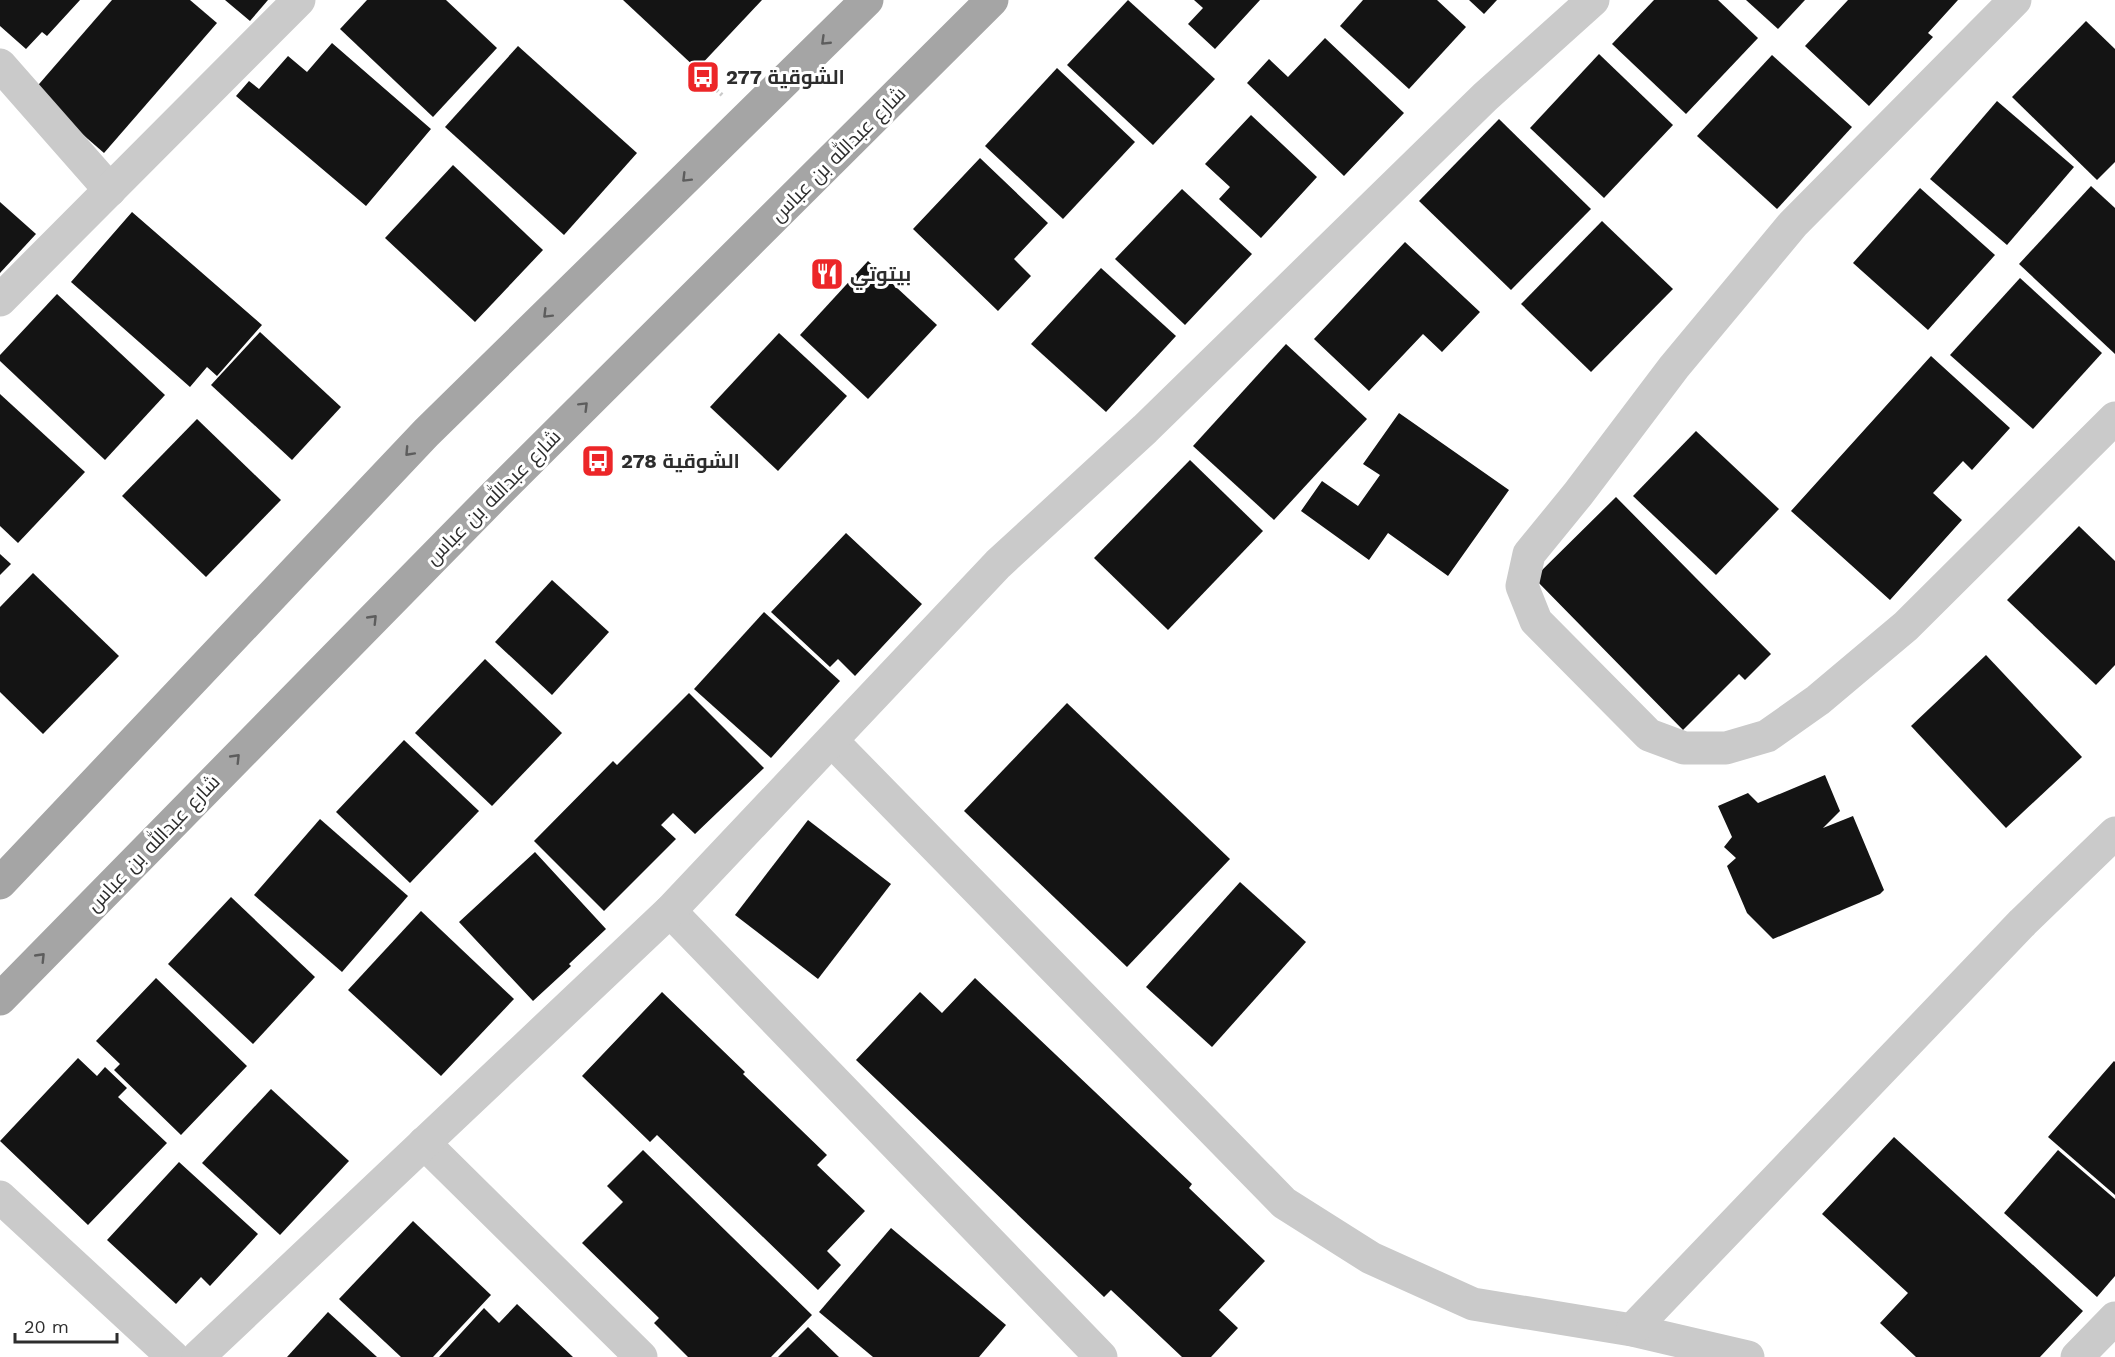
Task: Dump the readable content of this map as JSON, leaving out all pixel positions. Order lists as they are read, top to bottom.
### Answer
{
  "streets": {
    "main road": ["شارع عبدالله بن عباس"]
  },
  "places": {
    "bus stop": ["الشوقية 277", "الشوقية 278"],
    "restaurant": ["بيتوتي"]
  },
  "scale_bar": "20 m"
}
